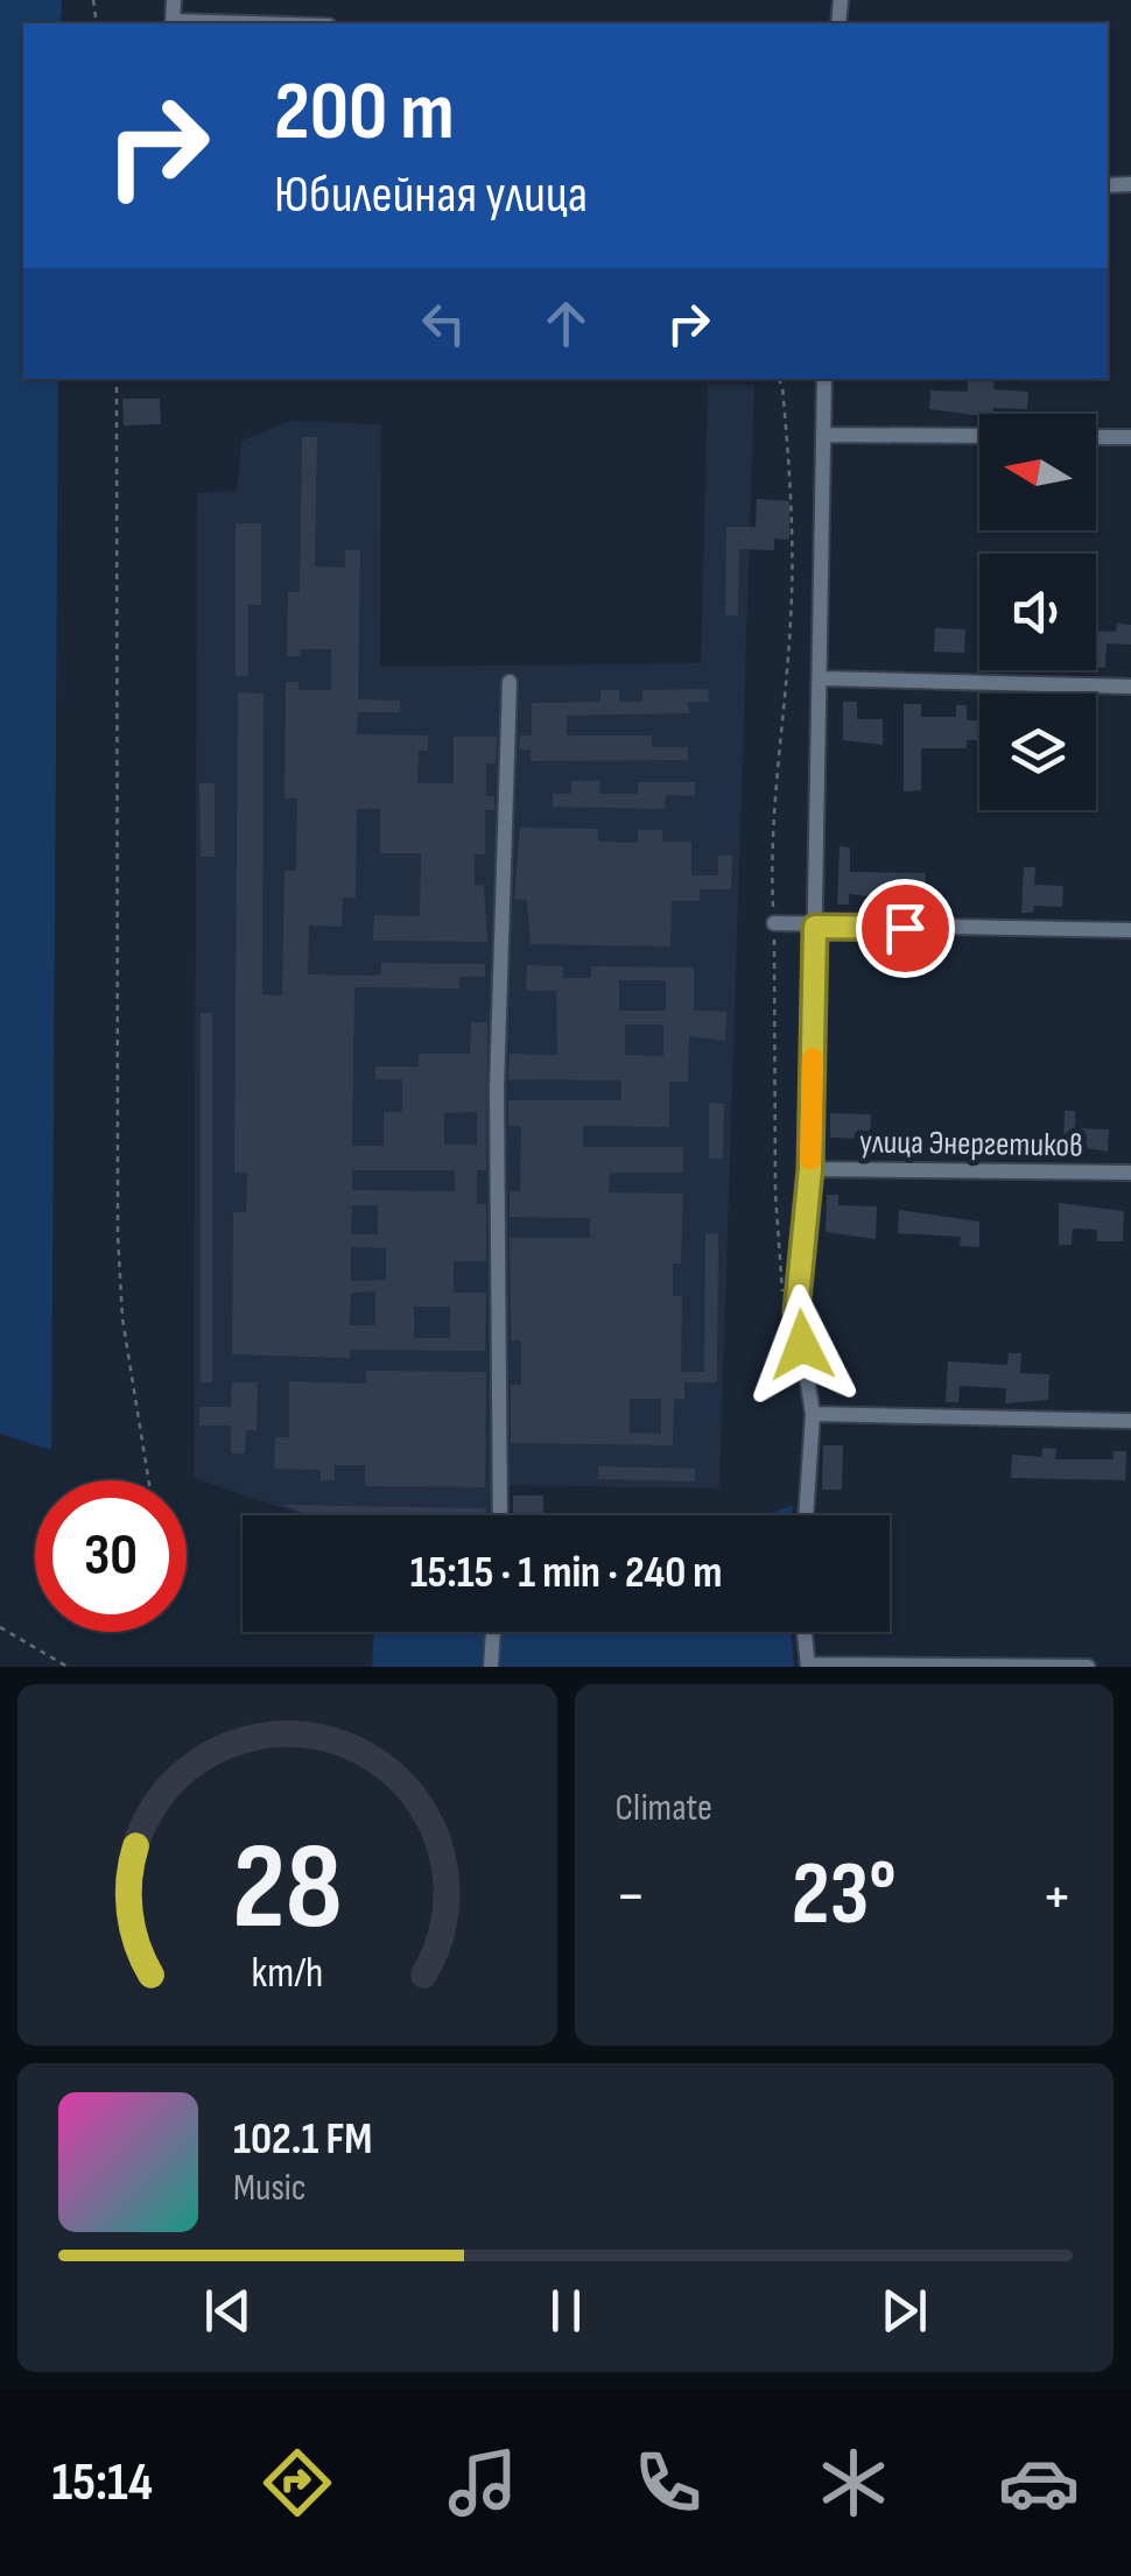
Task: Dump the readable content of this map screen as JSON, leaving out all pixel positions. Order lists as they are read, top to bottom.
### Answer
{
  "streets": {
    "street": ["улица Энергетиков"]
  },
  "north": "left",
  "page": {
    "turn": ["200 m", "Юбилейная улица"],
    "limit": "30",
    "trip": "15:15 · 1 min · 240 m",
    "tile": "Climate",
    "heat": ["−", "23°", "+"],
    "song": ["102.1 FM", "Music"],
    "tabs": "15:14",
    "gauge": ["28", "km/h"]
  }
}
